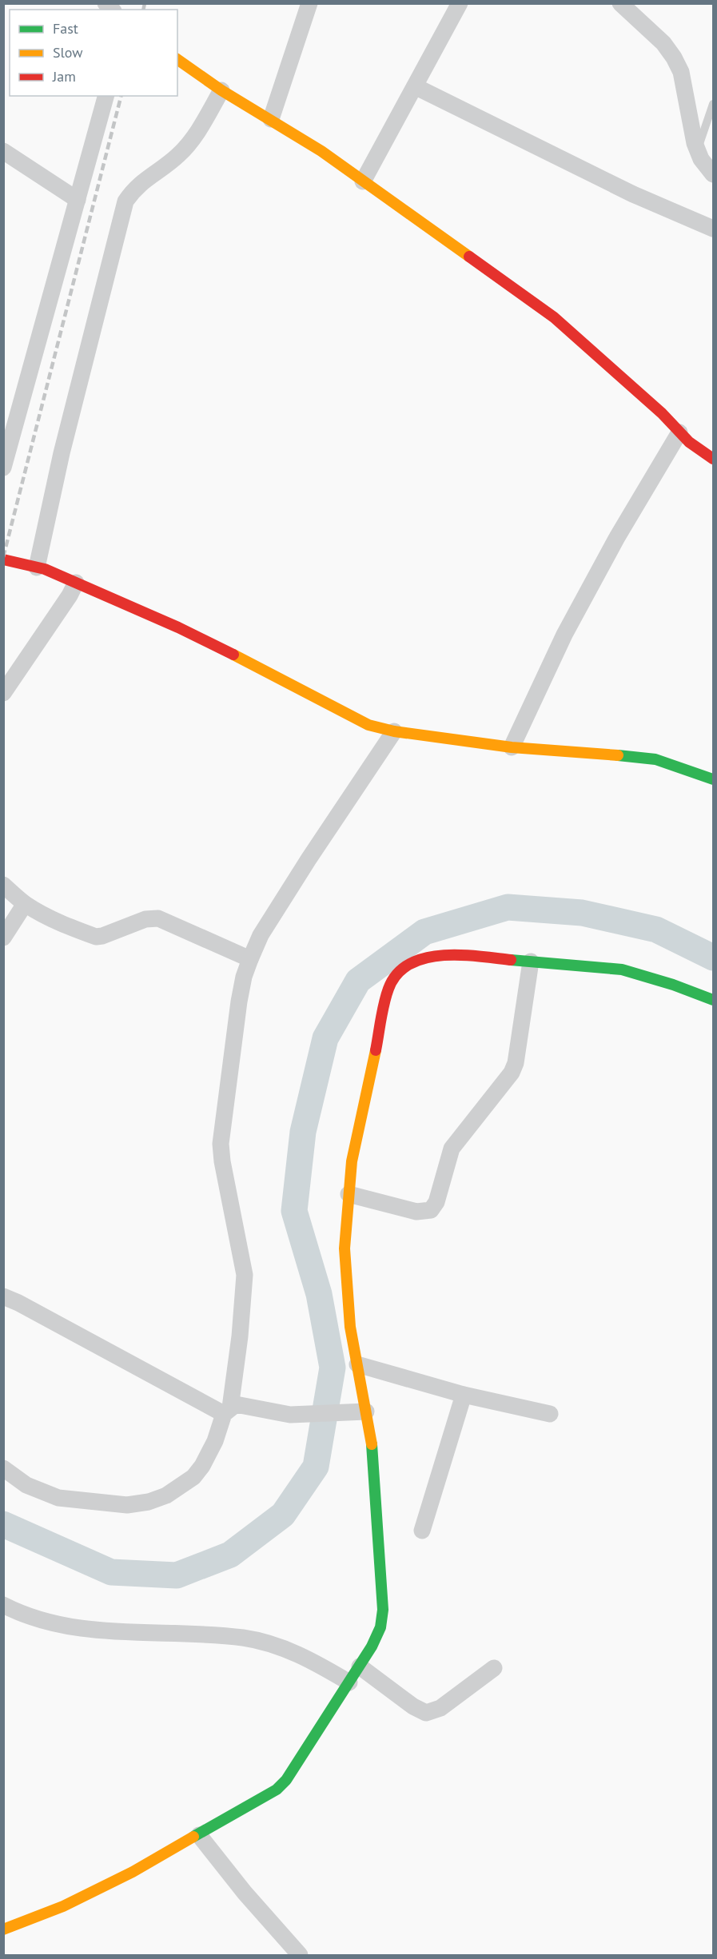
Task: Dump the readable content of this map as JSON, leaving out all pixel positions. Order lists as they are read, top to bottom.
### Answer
{
  "legend": ["Fast", "Slow", "Jam"]
}
